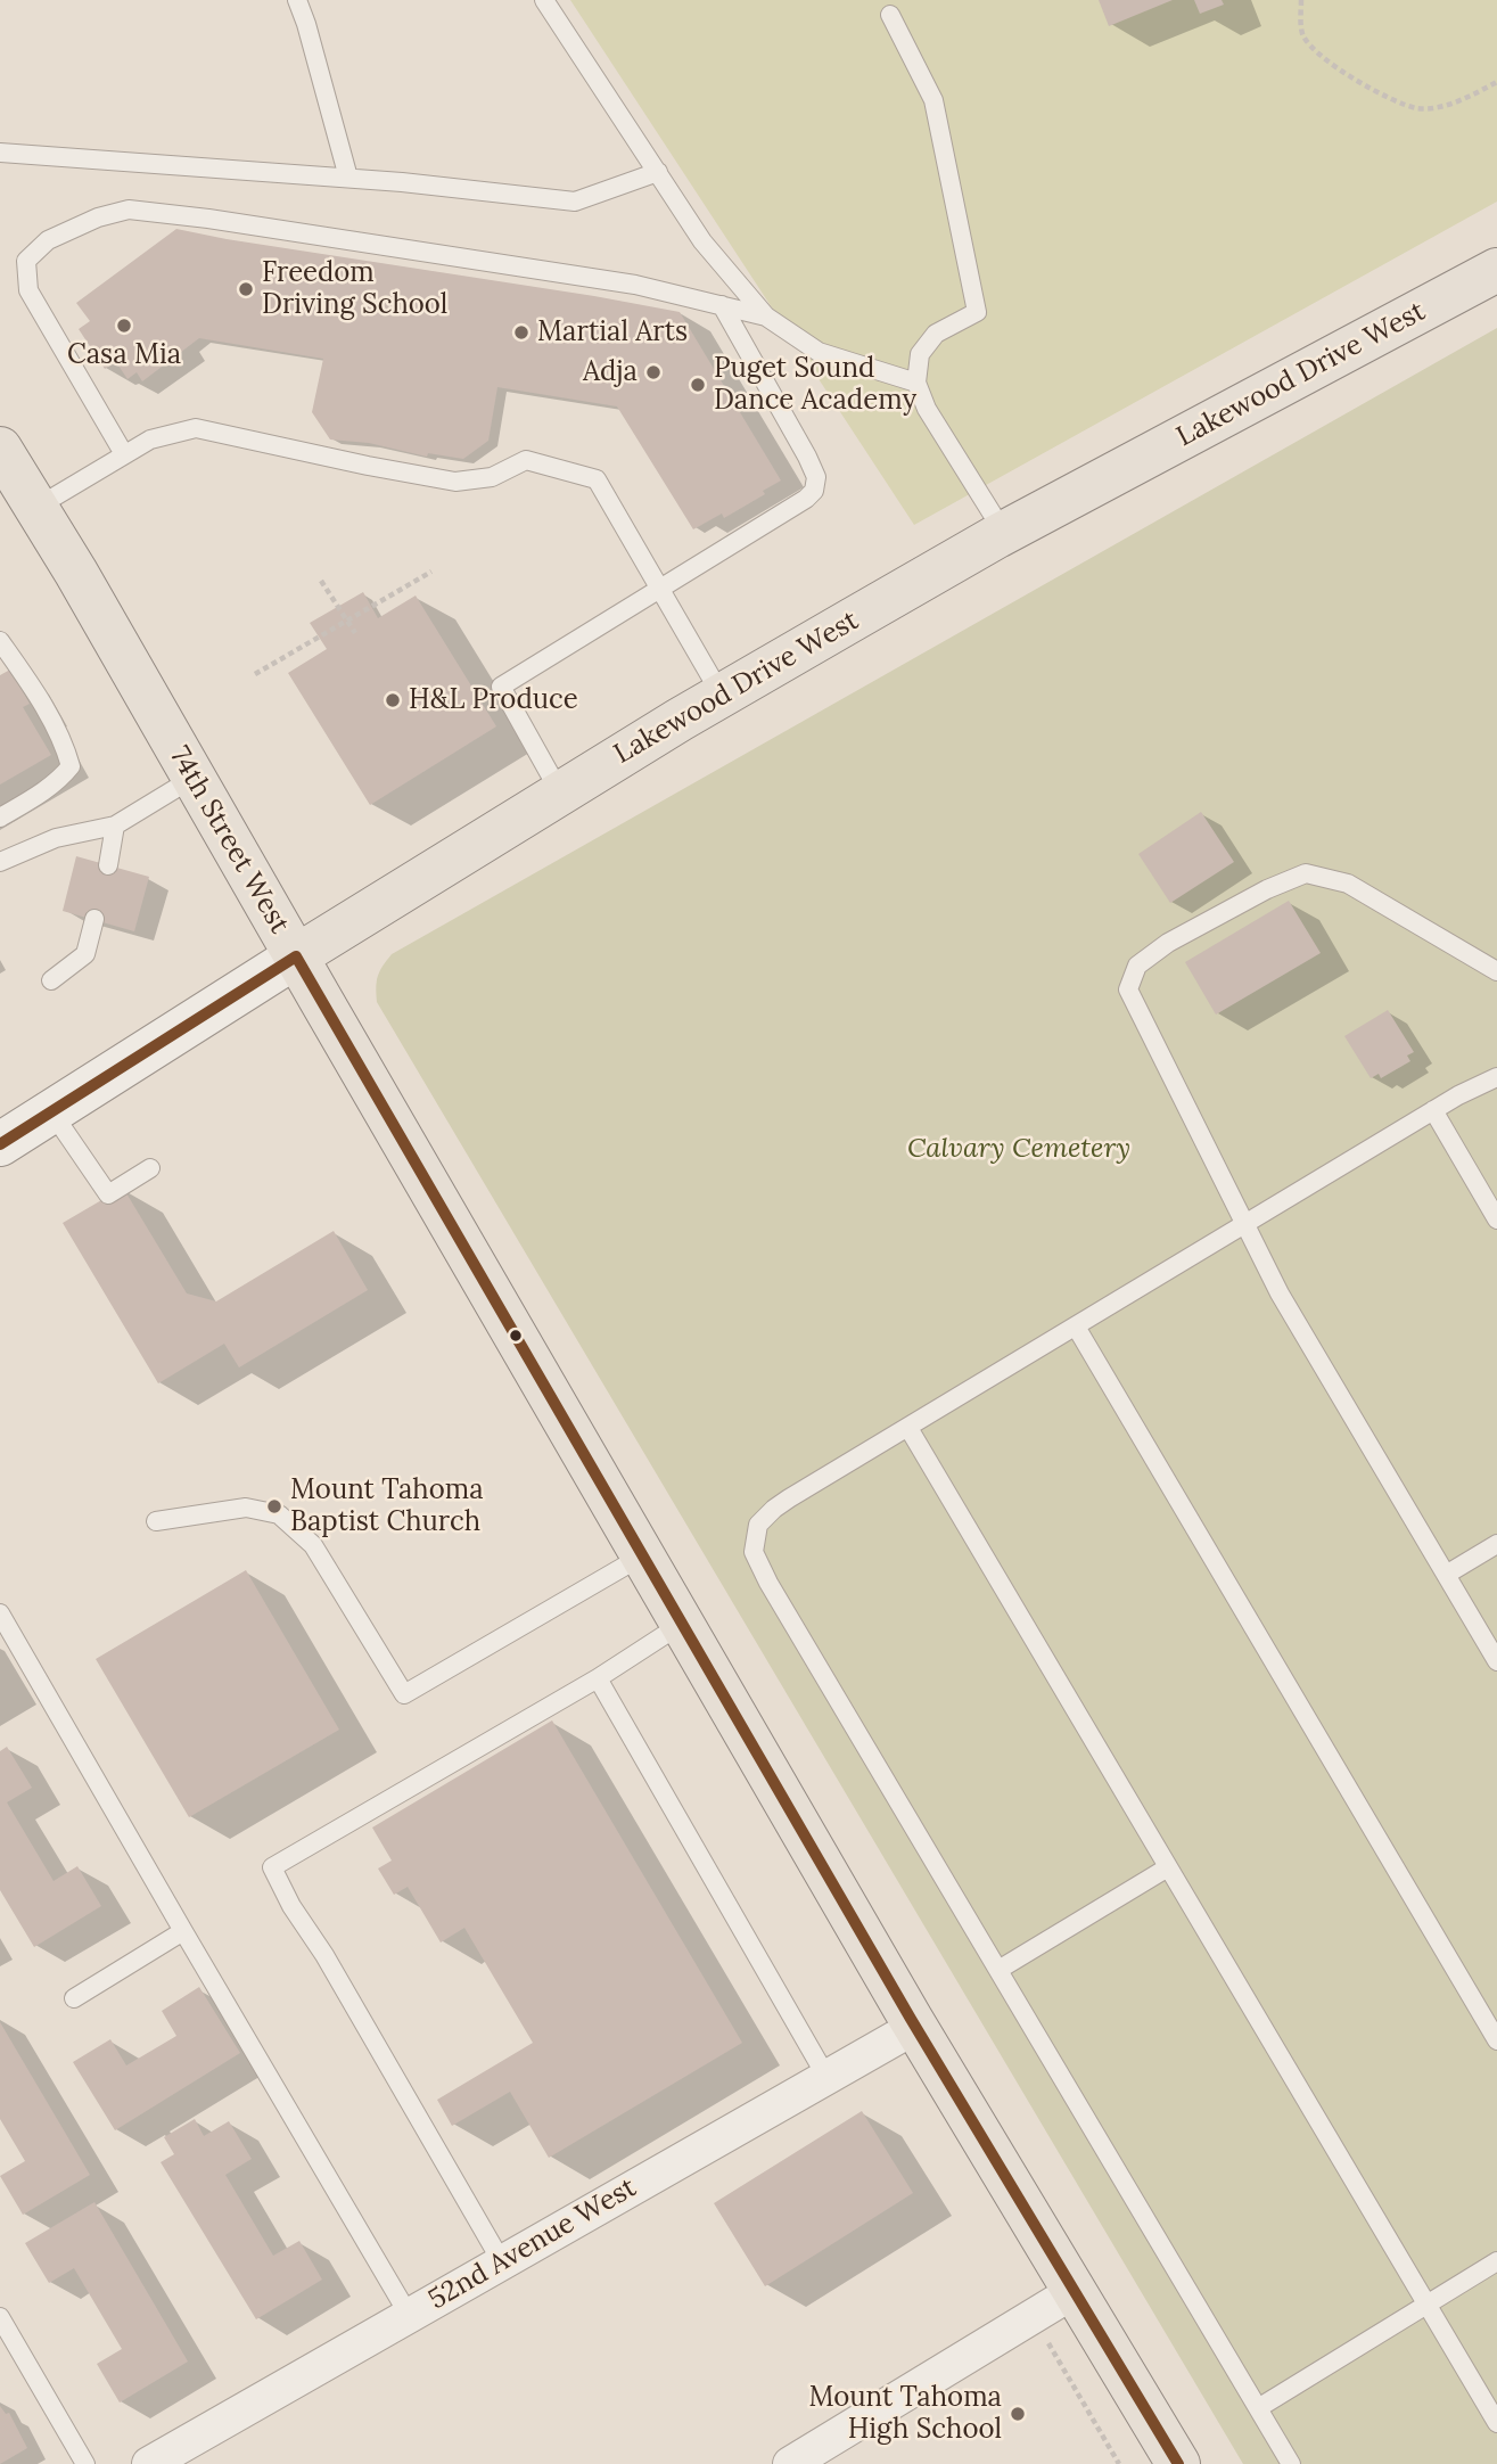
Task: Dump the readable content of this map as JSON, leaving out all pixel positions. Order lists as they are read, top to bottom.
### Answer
{
  "streets": {
    "main road": ["Lakewood Drive West", "74th Street West"],
    "street": ["52nd Avenue West"]
  },
  "crossings": [
    ["Lakewood Drive West", "74th Street West"],
    ["74th Street West", "52nd Avenue West"]
  ],
  "parks": ["Calvary Cemetery"],
  "places": [
    "Freedom Driving School",
    "Casa Mia",
    "Martial Arts",
    "Adja",
    "Puget Sound Dance Academy",
    "H&L Produce",
    "Mount Tahoma Baptist Church",
    "Mount Tahoma High School"
  ]
}
